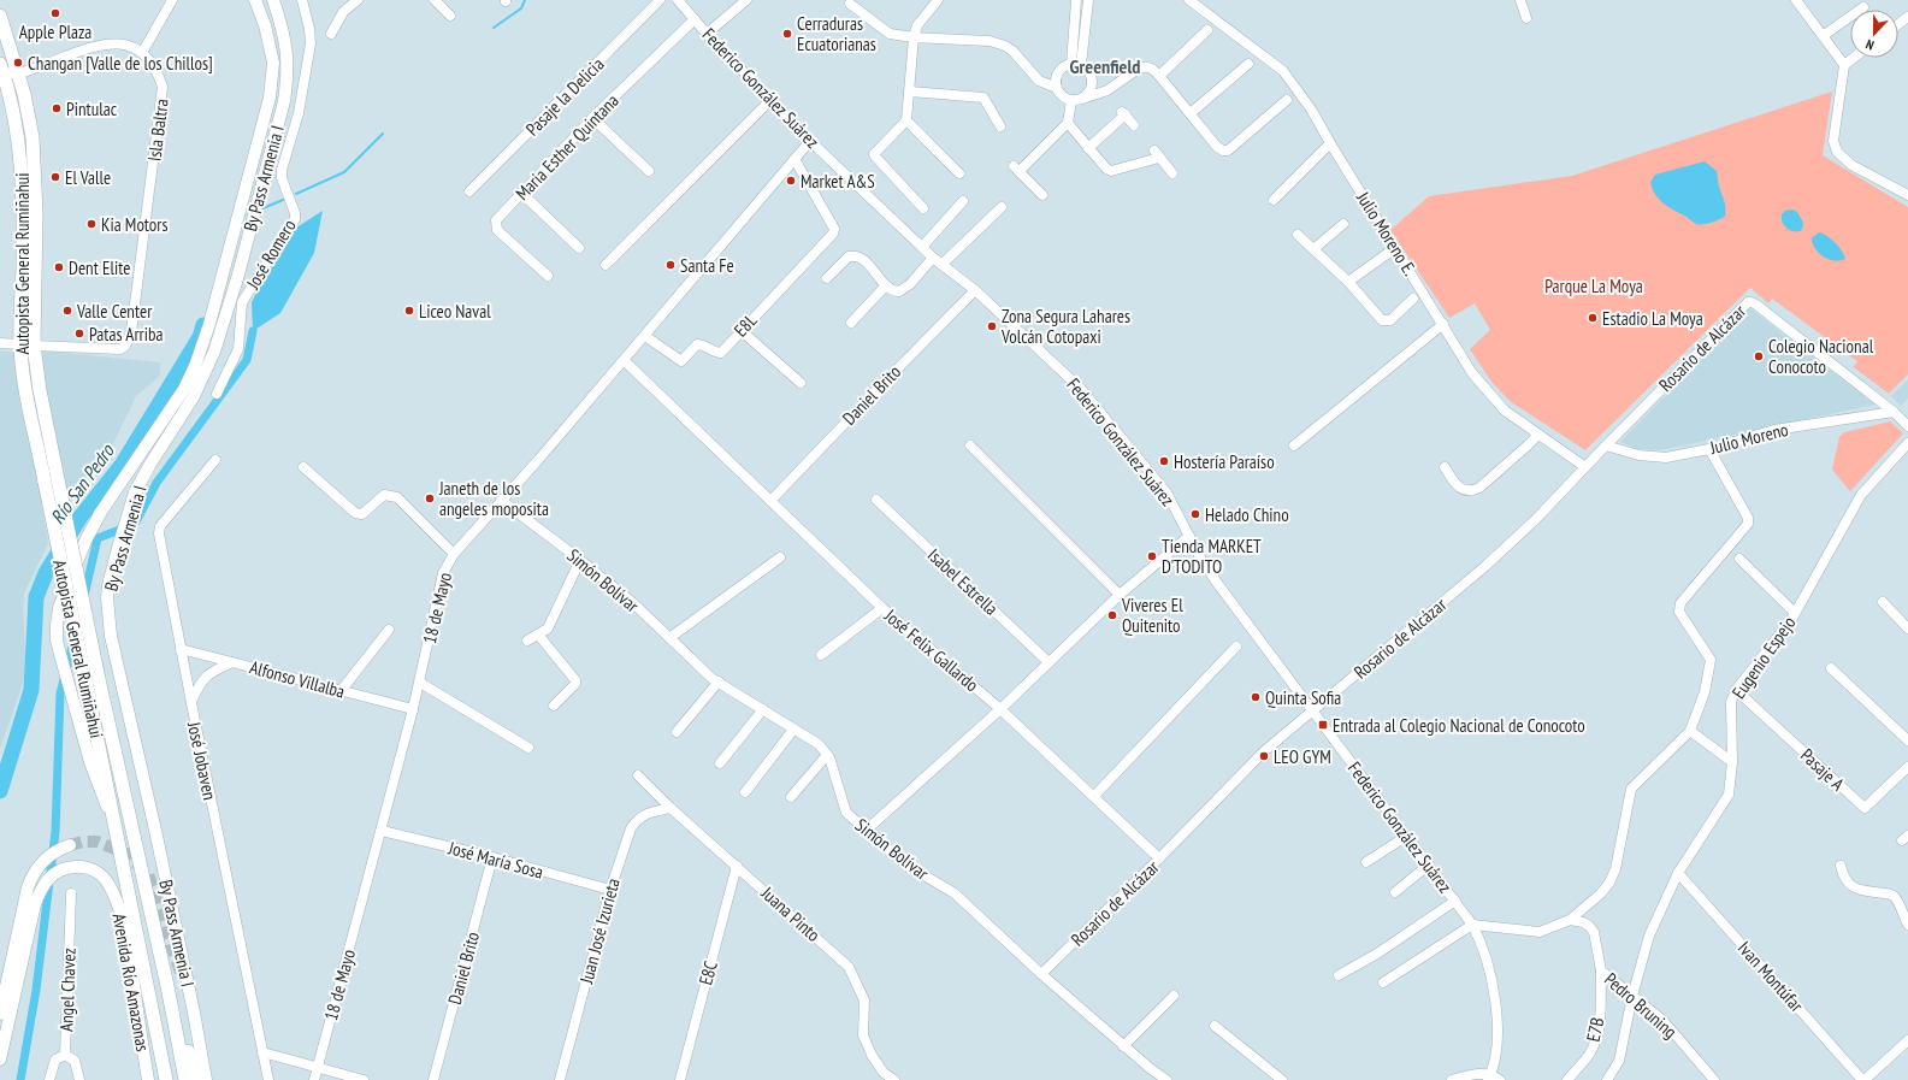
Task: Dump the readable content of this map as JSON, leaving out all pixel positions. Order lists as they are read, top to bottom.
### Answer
{
  "streets": {
    "highway": ["Autopista General Rumiñahui"],
    "main road": ["By Pass Armenia I", "Avenida Río Amazonas"],
    "street": [
      "Federico González Suárez",
      "Pasaje la Delicia",
      "Isla Baltra",
      "Maria Esther Quintana",
      "Julio Moreno E.",
      "José Romero",
      "E8L",
      "Rosario de Alcázar",
      "Daniel Brito",
      "Julio Moreno",
      "Simón Bolívar",
      "Isabel Estrella",
      "18 de Mayo",
      "José Felix Gallardo",
      "Eugenio Espejo",
      "Alfonso Villalba",
      "José Jobaven",
      "Pasaje A",
      "José María Sosa",
      "Juana Pinto",
      "Juan José Izurieta",
      "E8C",
      "Ivan Montúfar",
      "Angel Chavez",
      "Pedro Bruning",
      "E7B"
    ]
  },
  "crossings": [
    ["Federico González Suárez", "Maria Esther Quintana"],
    ["Federico González Suárez", "Rosario de Alcázar"],
    ["Federico González Suárez", "Daniel Brito"],
    ["Federico González Suárez", "18 de Mayo"],
    ["Isla Baltra", "Autopista General Rumiñahui"],
    ["By Pass Armenia I", "Autopista General Rumiñahui"],
    ["Julio Moreno E.", "Rosario de Alcázar"],
    ["E8L", "18 de Mayo"],
    ["Rosario de Alcázar", "Julio Moreno"],
    ["Rosario de Alcázar", "Simón Bolívar"],
    ["Rosario de Alcázar", "José Felix Gallardo"],
    ["Daniel Brito", "José Felix Gallardo"],
    ["Daniel Brito", "José María Sosa"],
    ["Simón Bolívar", "18 de Mayo"],
    ["18 de Mayo", "José Felix Gallardo"],
    ["18 de Mayo", "Alfonso Villalba"],
    ["18 de Mayo", "José María Sosa"],
    ["Eugenio Espejo", "Pasaje A"],
    ["Eugenio Espejo", "Ivan Montúfar"],
    ["Eugenio Espejo", "Pedro Bruning"],
    ["Alfonso Villalba", "José Jobaven"],
    ["José María Sosa", "Juan José Izurieta"],
    ["Juana Pinto", "Juan José Izurieta"],
    ["Juana Pinto", "E8C"],
    ["Pedro Bruning", "E7B"]
  ],
  "districts": ["Greenfield"],
  "water": ["Río San Pedro"],
  "parks": ["Parque La Moya"],
  "places": {
    "other": [
      "Apple Plaza",
      "Cerraduras Ecuatorianas",
      "Changan [Valle de los Chillos]",
      "Pintulac",
      "El Valle",
      "Market A&S",
      "Kia Motors",
      "Santa Fe",
      "Dent Elite",
      "Valle Center",
      "Liceo Naval",
      "Estadio La Moya",
      "Zona Segura Lahares Volcán Cotopaxi",
      "Patas Arriba",
      "Colegio Nacional Conocoto",
      "Hostería Paraíso",
      "Janeth de los angeles moposita",
      "Helado Chino",
      "Tienda MARKET D'TODITO",
      "Viveres El Quitenito",
      "Quinta Sofia",
      "LEO GYM"
    ],
    "transit": ["Entrada al Colegio Nacional de Conocoto"]
  },
  "north": "bottom"
}
